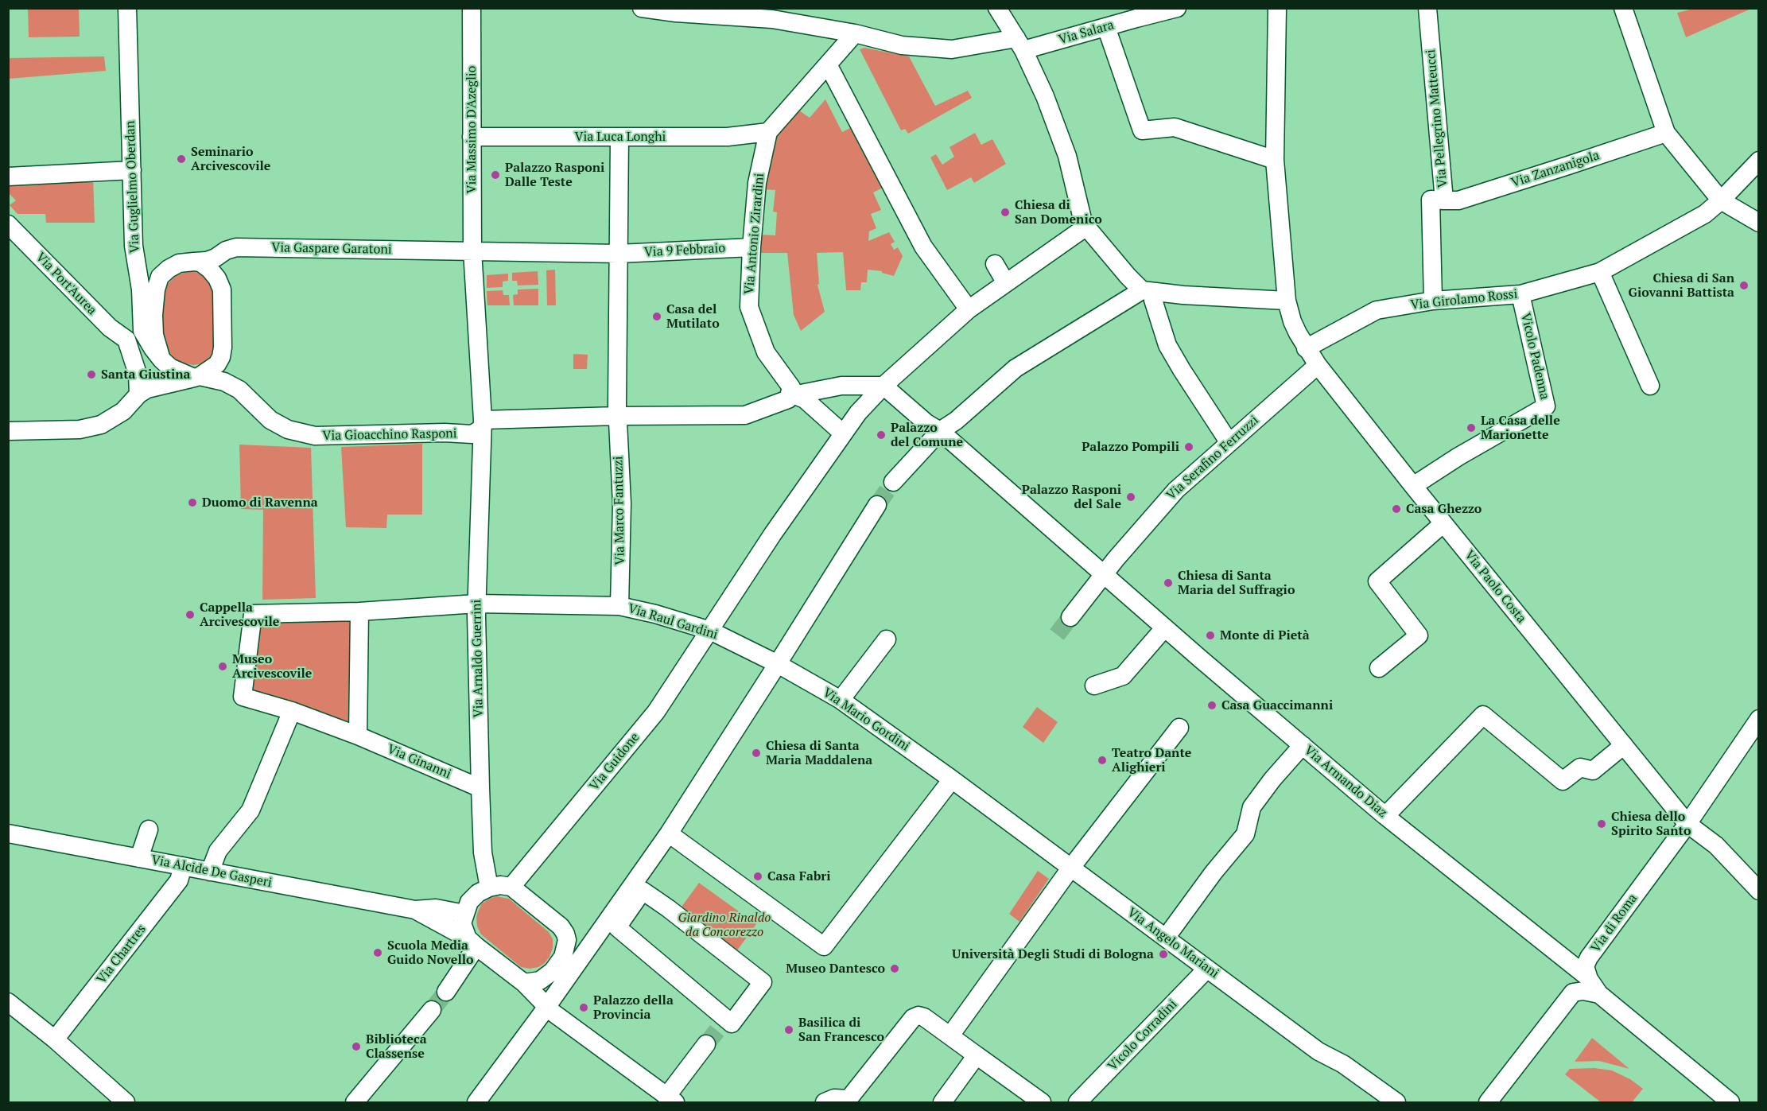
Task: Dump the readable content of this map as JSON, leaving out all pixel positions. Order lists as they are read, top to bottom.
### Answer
{
  "streets": {
    "street": [
      "Via Salara",
      "Via Pellegrino Matteucci",
      "Via Massimo D'Azeglio",
      "Via Luca Longhi",
      "Via Zanzanigola",
      "Via Guglielmo Oberdan",
      "Via Antonio Zirardini",
      "Via Gaspare Garatoni",
      "Via 9 Febbraio",
      "Via Port'Aurea",
      "Via Girolamo Rossi",
      "Vicolo Padenna",
      "Via Gioacchino Rasponi",
      "Via Serafino Ferruzzi",
      "Via Marco Fantuzzi",
      "Via Paolo Costa",
      "Via Raul Gardini",
      "Via Arnaldo Guerrini",
      "Via Mario Gordini",
      "Via Ginanni",
      "Via Guidone",
      "Via Armando Diaz",
      "Via Alcide De Gasperi",
      "Via di Roma",
      "Via Angelo Mariani",
      "Via Chartres",
      "Vicolo Corradini"
    ]
  },
  "crossings": [
    ["Via Salara", "Via Antonio Zirardini"],
    ["Via Pellegrino Matteucci", "Via Zanzanigola"],
    ["Via Pellegrino Matteucci", "Via Girolamo Rossi"],
    ["Via Massimo D'Azeglio", "Via Luca Longhi"],
    ["Via Massimo D'Azeglio", "Via Gaspare Garatoni"],
    ["Via Massimo D'Azeglio", "Via 9 Febbraio"],
    ["Via Massimo D'Azeglio", "Via Gioacchino Rasponi"],
    ["Via Massimo D'Azeglio", "Via Arnaldo Guerrini"],
    ["Via Luca Longhi", "Via Antonio Zirardini"],
    ["Via Luca Longhi", "Via Marco Fantuzzi"],
    ["Via Guglielmo Oberdan", "Via Gaspare Garatoni"],
    ["Via Guglielmo Oberdan", "Via Gioacchino Rasponi"],
    ["Via Antonio Zirardini", "Via 9 Febbraio"],
    ["Via Gaspare Garatoni", "Via 9 Febbraio"],
    ["Via Gaspare Garatoni", "Via Gioacchino Rasponi"],
    ["Via 9 Febbraio", "Via Marco Fantuzzi"],
    ["Via Girolamo Rossi", "Vicolo Padenna"],
    ["Via Girolamo Rossi", "Via Paolo Costa"],
    ["Vicolo Padenna", "Via Paolo Costa"],
    ["Via Gioacchino Rasponi", "Via Marco Fantuzzi"],
    ["Via Gioacchino Rasponi", "Via Arnaldo Guerrini"],
    ["Via Serafino Ferruzzi", "Via Paolo Costa"],
    ["Via Serafino Ferruzzi", "Via Armando Diaz"],
    ["Via Marco Fantuzzi", "Via Raul Gardini"],
    ["Via Paolo Costa", "Via di Roma"],
    ["Via Raul Gardini", "Via Arnaldo Guerrini"],
    ["Via Raul Gardini", "Via Mario Gordini"],
    ["Via Raul Gardini", "Via Ginanni"],
    ["Via Raul Gardini", "Via Guidone"],
    ["Via Arnaldo Guerrini", "Via Ginanni"],
    ["Via Arnaldo Guerrini", "Via Guidone"],
    ["Via Arnaldo Guerrini", "Via Alcide De Gasperi"],
    ["Via Mario Gordini", "Via Angelo Mariani"],
    ["Via Guidone", "Via Armando Diaz"],
    ["Via Guidone", "Via Alcide De Gasperi"],
    ["Via Armando Diaz", "Via di Roma"],
    ["Via Alcide De Gasperi", "Via Chartres"],
    ["Via Angelo Mariani", "Vicolo Corradini"]
  ],
  "parks": ["Giardino Rinaldo da Concorezzo"],
  "places": [
    "Seminario Arcivescovile",
    "Palazzo Rasponi Dalle Teste",
    "Chiesa di San Domenico",
    "Chiesa di San Giovanni Battista",
    "Casa del Mutilato",
    "Santa Giustina",
    "La Casa delle Marionette",
    "Palazzo del Comune",
    "Palazzo Pompili",
    "Palazzo Rasponi del Sale",
    "Duomo di Ravenna",
    "Casa Ghezzo",
    "Chiesa di Santa Maria del Suffragio",
    "Cappella Arcivescovile",
    "Monte di Pietà",
    "Museo Arcivescovile",
    "Casa Guaccimanni",
    "Chiesa di Santa Maria Maddalena",
    "Teatro Dante Alighieri",
    "Chiesa dello Spirito Santo",
    "Casa Fabri",
    "Scuola Media Guido Novello",
    "Università Degli Studi di Bologna",
    "Museo Dantesco",
    "Palazzo della Provincia",
    "Basilica di San Francesco",
    "Biblioteca Classense"
  ]
}
